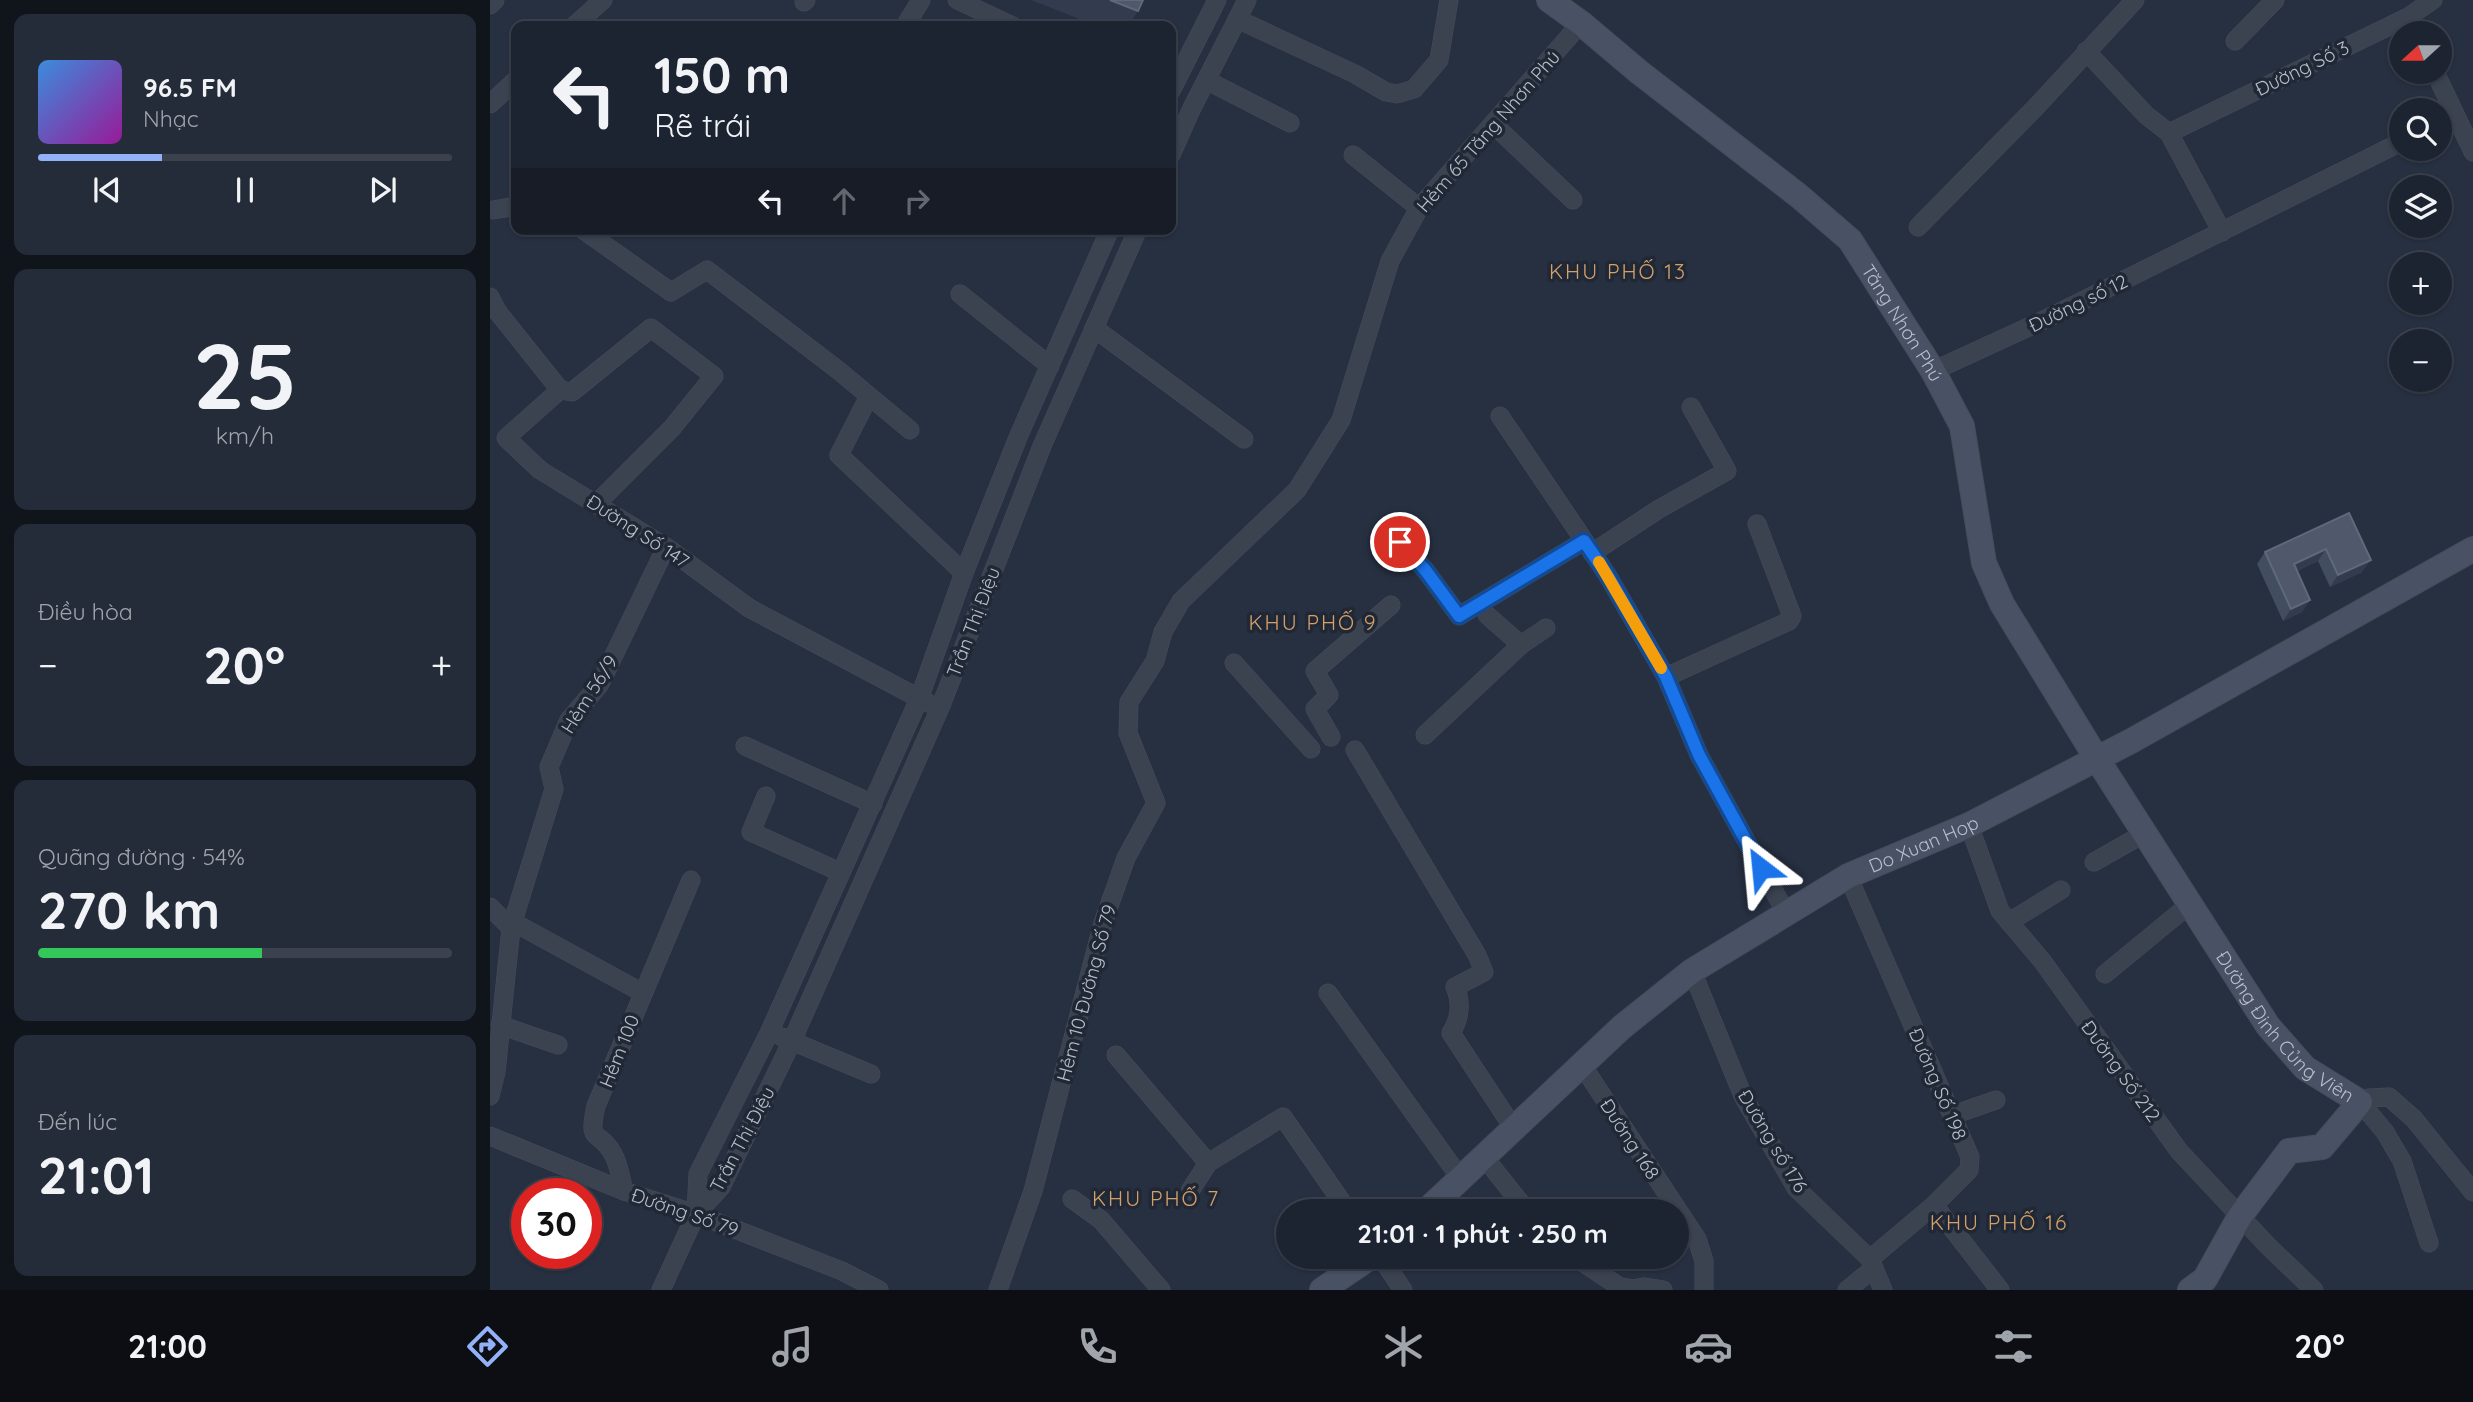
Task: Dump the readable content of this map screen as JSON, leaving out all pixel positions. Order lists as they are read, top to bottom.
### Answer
{
  "streets": {
    "street": [
      "Đường Số 3",
      "Hẻm 65 Tăng Nhơn Phú",
      "Đường số 12",
      "Tăng Nhơn Phú",
      "Đường Số 147",
      "Trần Thị Điệu",
      "Hẻm 56/9",
      "Do Xuan Hop",
      "Hẻm 10 Đường Số 79",
      "Đường Đinh Củng Viên",
      "Hẻm 100",
      "Đường Số 212",
      "Đường Số 198",
      "Đường 168",
      "Đường số 176",
      "Đường Số 79"
    ]
  },
  "crossings": [
    ["Hẻm 65 Tăng Nhơn Phú", "Tăng Nhơn Phú"],
    ["Hẻm 65 Tăng Nhơn Phú", "Hẻm 10 Đường Số 79"],
    ["Đường số 12", "Tăng Nhơn Phú"],
    ["Tăng Nhơn Phú", "Do Xuan Hop"],
    ["Tăng Nhơn Phú", "Đường Đinh Củng Viên"],
    ["Đường Số 147", "Trần Thị Điệu"],
    ["Đường Số 147", "Hẻm 56/9"],
    ["Trần Thị Điệu", "Đường Số 79"],
    ["Do Xuan Hop", "Đường Đinh Củng Viên"],
    ["Do Xuan Hop", "Đường Số 212"],
    ["Do Xuan Hop", "Đường Số 198"],
    ["Do Xuan Hop", "Đường 168"],
    ["Do Xuan Hop", "Đường số 176"],
    ["Đường Đinh Củng Viên", "Đường Số 212"],
    ["Hẻm 100", "Đường Số 79"],
    ["Đường Số 198", "Đường số 176"]
  ],
  "districts": [
    "KHU PHỐ 13",
    "KHU PHỐ 9",
    "KHU PHỐ 7",
    "KHU PHỐ 16"
  ],
  "north": "left",
  "page": {
    "map_buttons": ["+", "−"],
    "turn": ["150 m", "Rẽ trái"],
    "song": ["96.5 FM", "Nhạc"],
    "tile": [
      ["25", "km/h"],
      "Điều hòa",
      ["Quãng đường · 54%", "270 km"],
      ["Đến lúc", "21:01"]
    ],
    "heat": ["−", "20°", "+"],
    "limit": "30",
    "trip": "21:01 · 1 phút · 250 m",
    "tabs": ["21:00", "20°"]
  }
}
